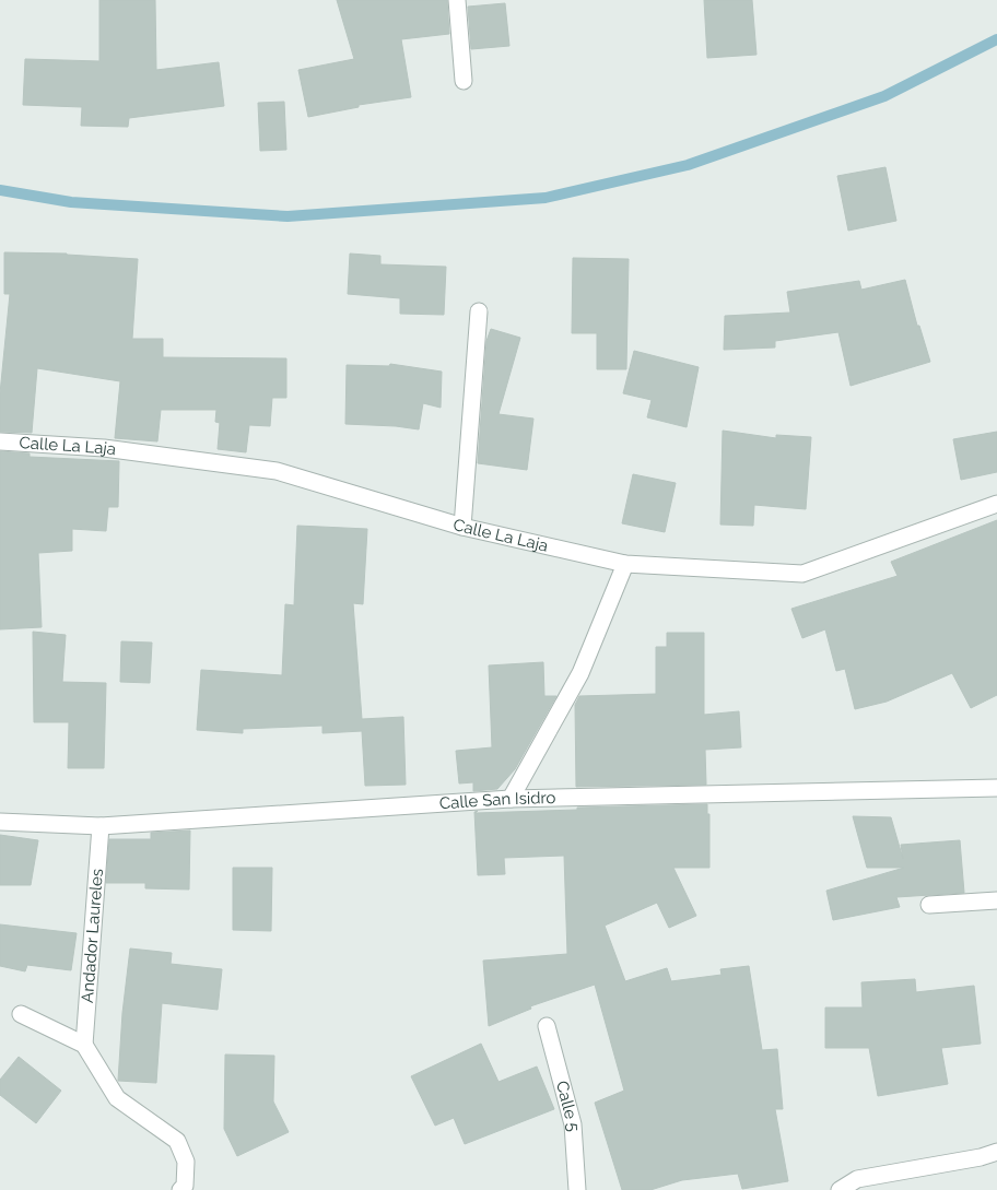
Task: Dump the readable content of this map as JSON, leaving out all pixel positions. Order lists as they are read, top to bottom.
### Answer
{
  "streets": {
    "street": [
      "Calle La Laja",
      "Calle San Isidro",
      "Andador Laureles",
      "Calle 5"
    ]
  },
  "crossings": [
    ["Calle San Isidro", "Andador Laureles"]
  ]
}
